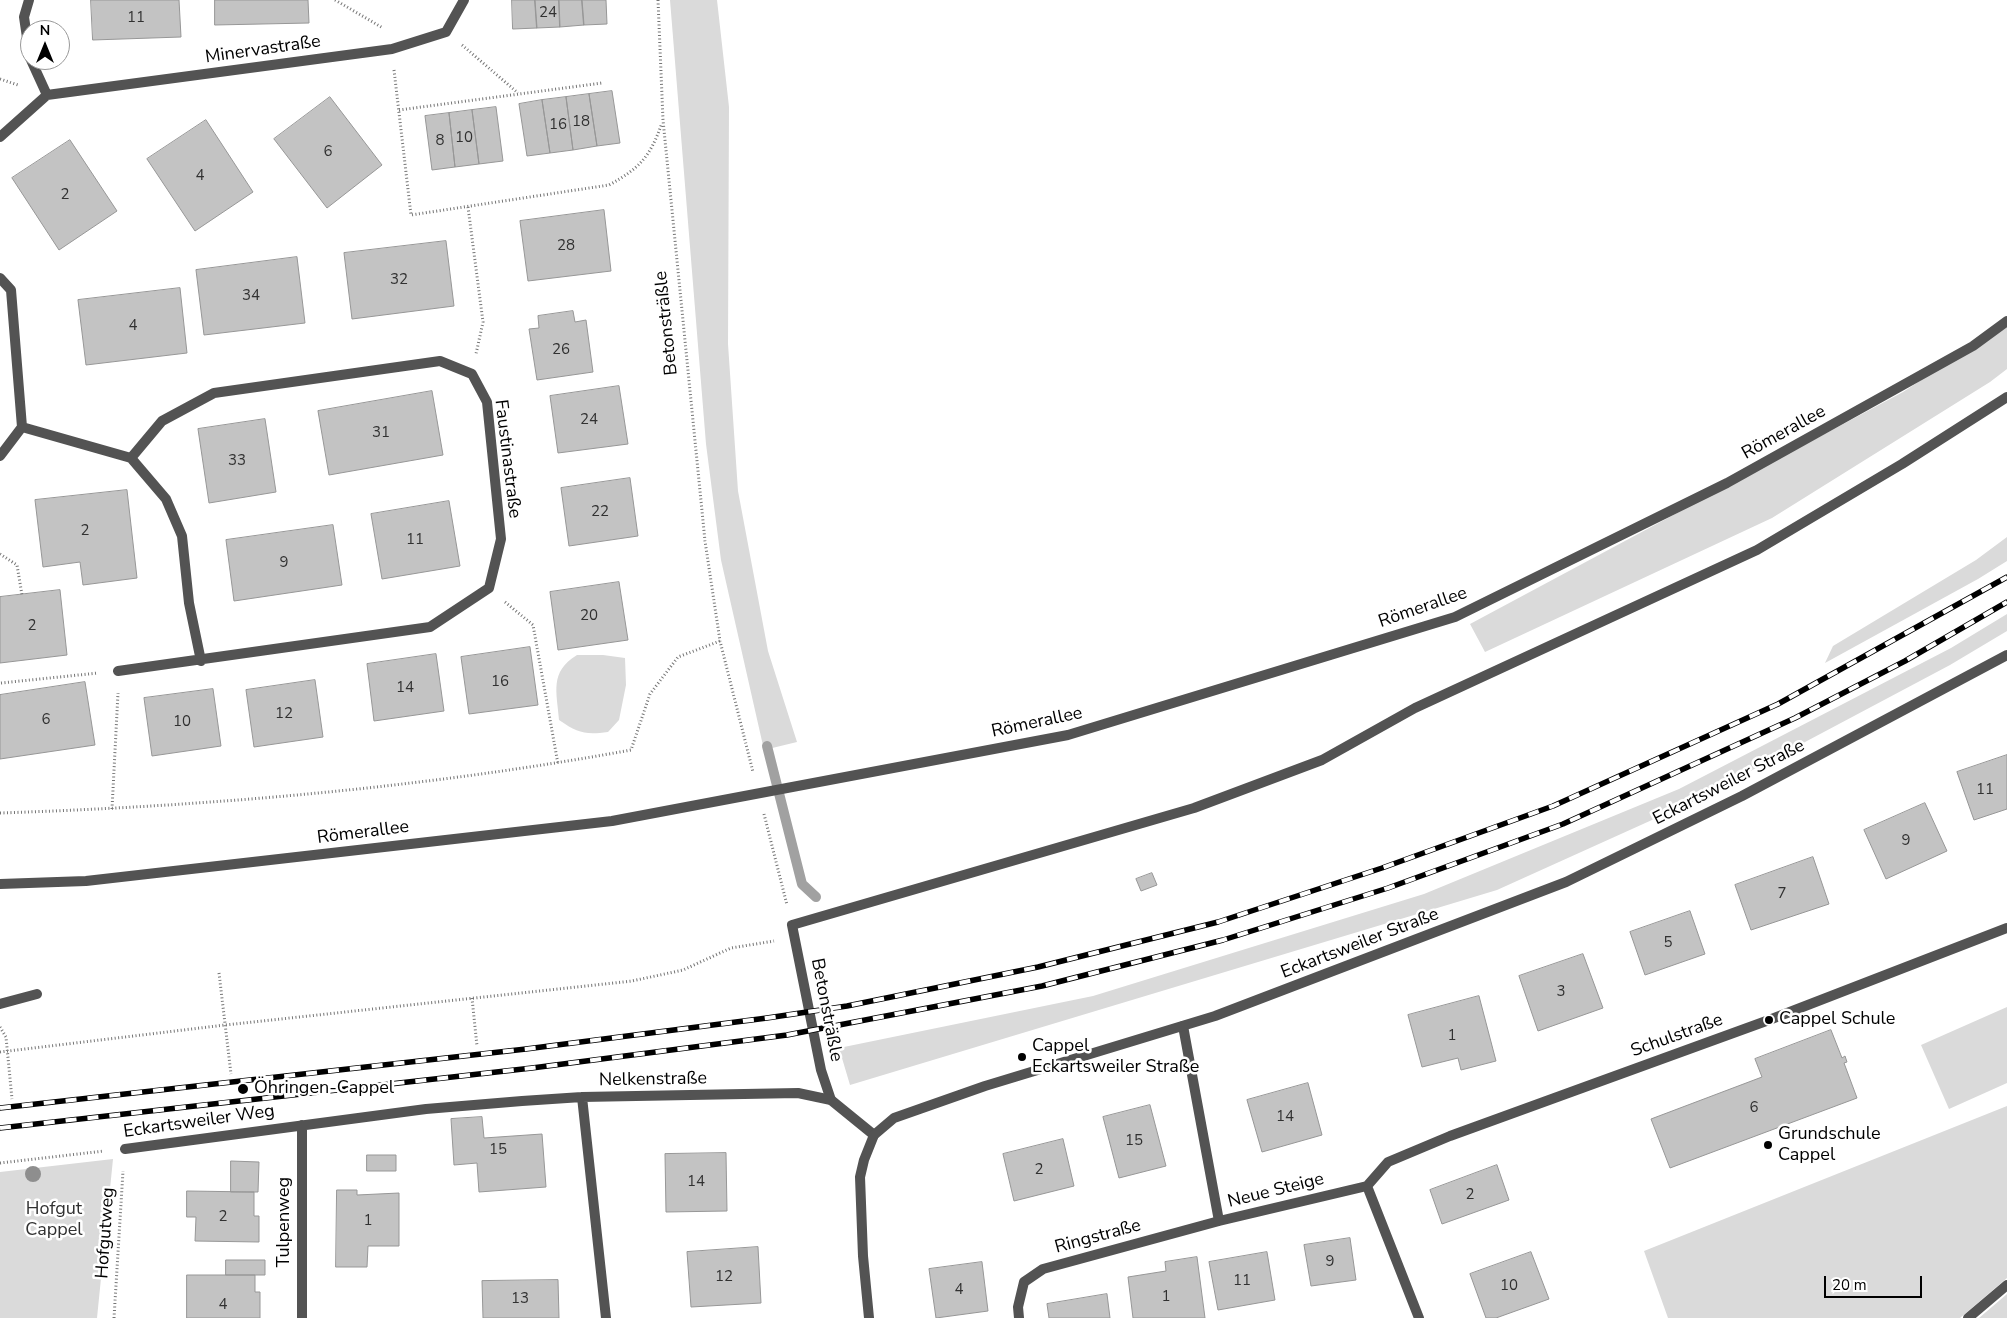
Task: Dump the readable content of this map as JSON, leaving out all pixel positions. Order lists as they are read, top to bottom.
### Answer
{
  "streets": {
    "street": [
      "Minervastraße",
      "Betonsträßle",
      "Römerallee",
      "Faustinastraße",
      "Eckartsweiler Straße",
      "Schulstraße",
      "Nelkenstraße",
      "Eckartsweiler Weg",
      "Neue Steige",
      "Tulpenweg",
      "Ringstraße"
    ],
    "path": ["Hofgutweg"]
  },
  "crossings": [
    ["Betonsträßle", "Nelkenstraße"],
    ["Eckartsweiler Straße", "Nelkenstraße"],
    ["Eckartsweiler Straße", "Neue Steige"],
    ["Schulstraße", "Neue Steige"],
    ["Nelkenstraße", "Eckartsweiler Weg"],
    ["Eckartsweiler Weg", "Tulpenweg"],
    ["Eckartsweiler Weg", "Hofgutweg"],
    ["Neue Steige", "Ringstraße"]
  ],
  "parks": ["Hofgut Cappel"],
  "places": [
    "Cappel Schule",
    "Cappel Eckartsweiler Straße",
    "Öhringen-Cappel",
    "Grundschule Cappel"
  ],
  "house_numbers": [
    "24",
    "11",
    "18",
    "16",
    "10",
    "8",
    "6",
    "4",
    "2",
    "28",
    "32",
    "34",
    "4",
    "26",
    "24",
    "31",
    "33",
    "22",
    "2",
    "11",
    "9",
    "20",
    "2",
    "16",
    "14",
    "12",
    "6",
    "10",
    "11",
    "9",
    "7",
    "5",
    "3",
    "1",
    "6",
    "14",
    "15",
    "15",
    "2",
    "14",
    "2",
    "2",
    "1",
    "9",
    "12",
    "11",
    "10",
    "4",
    "1",
    "13",
    "4"
  ],
  "scale_bar": "20 m",
  "north": "top"
}
